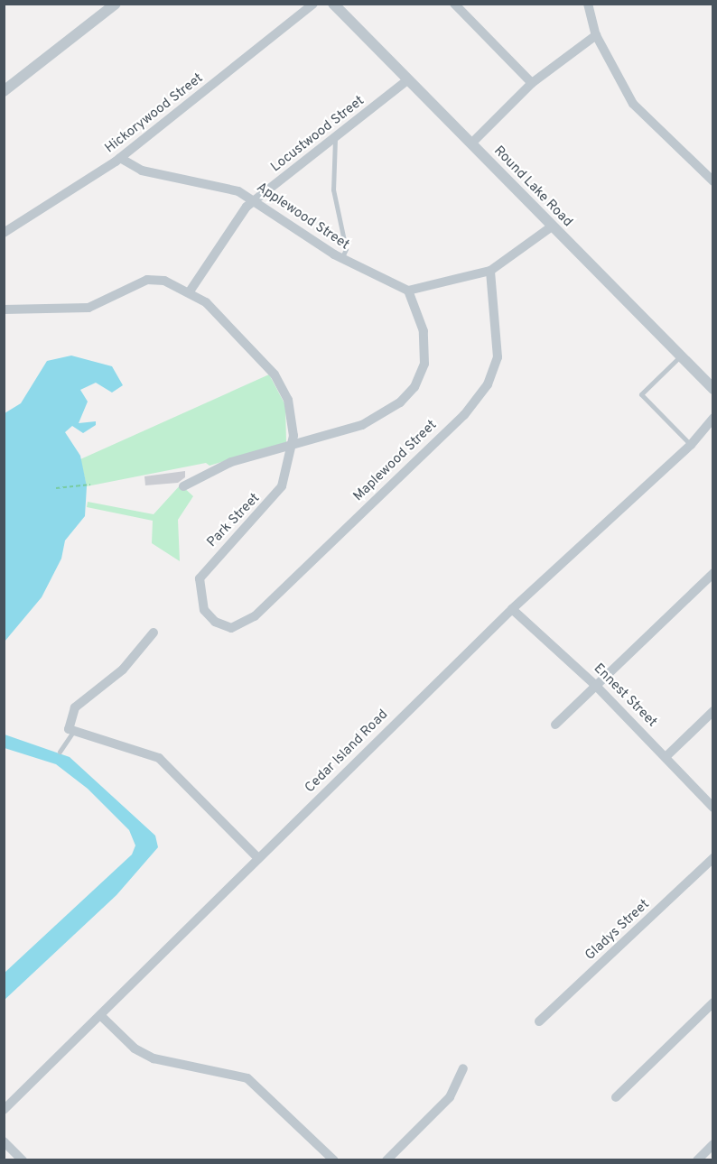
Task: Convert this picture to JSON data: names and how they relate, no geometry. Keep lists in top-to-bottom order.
{
  "streets": {
    "street": [
      "Hickorywood Street",
      "Locustwood Street",
      "Round Lake Road",
      "Applewood Street",
      "Maplewood Street",
      "Park Street",
      "Ennest Street",
      "Cedar Island Road",
      "Gladys Street"
    ]
  },
  "crossings": [
    ["Hickorywood Street", "Applewood Street"],
    ["Locustwood Street", "Round Lake Road"],
    ["Locustwood Street", "Applewood Street"],
    ["Locustwood Street", "Park Street"],
    ["Maplewood Street", "Park Street"],
    ["Ennest Street", "Cedar Island Road"]
  ]
}
